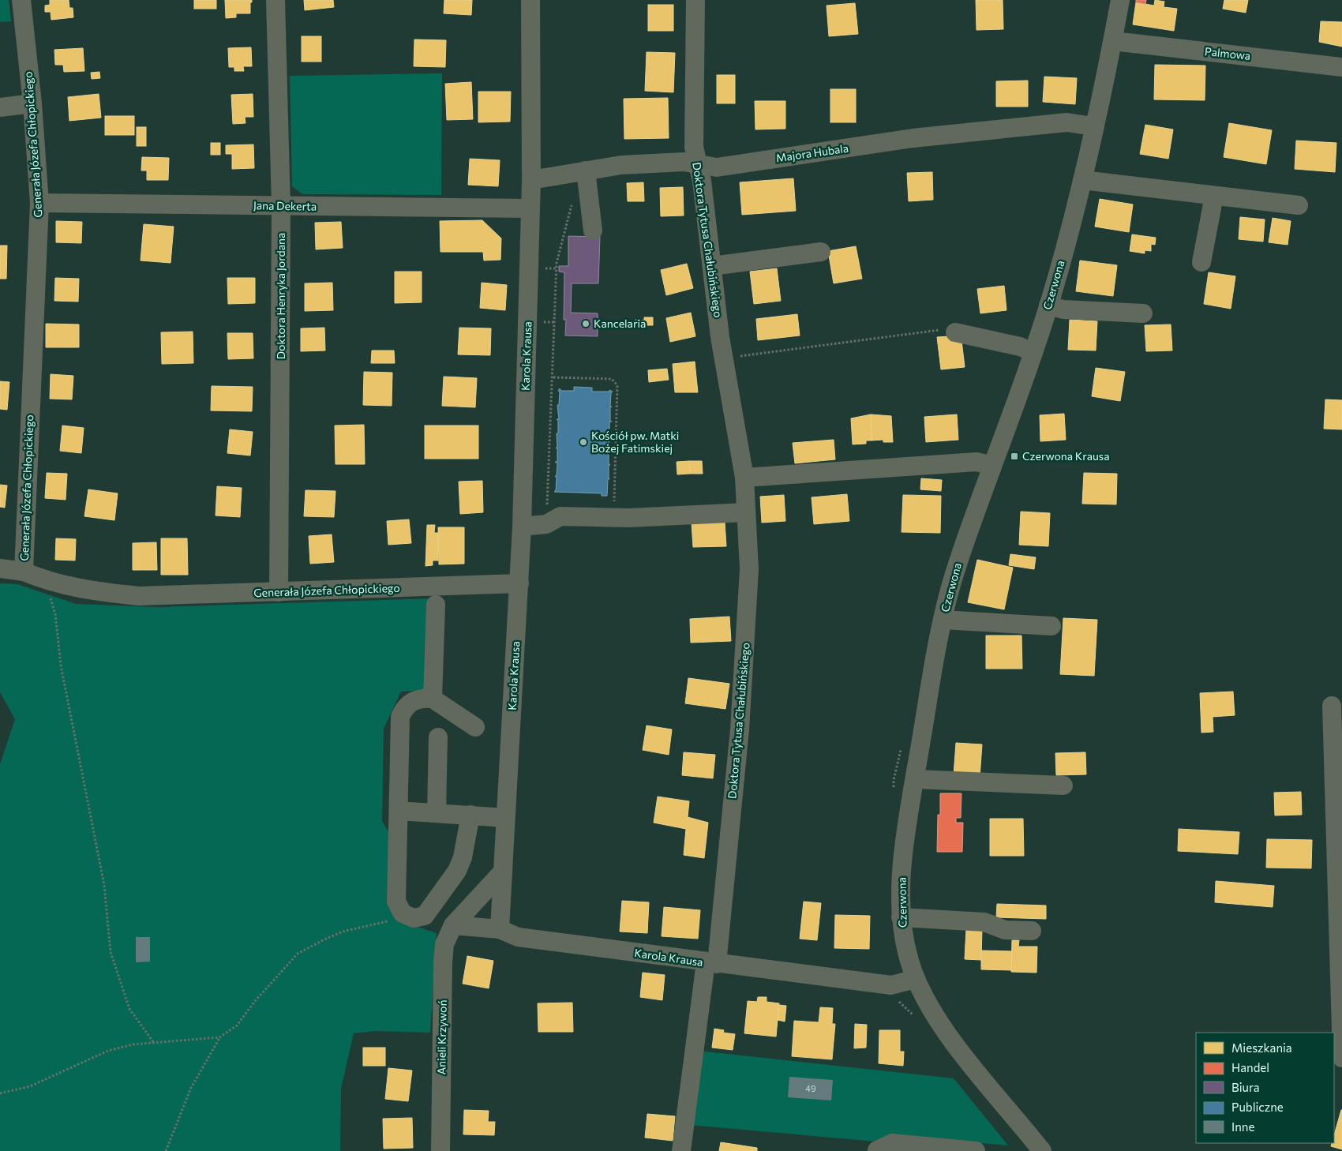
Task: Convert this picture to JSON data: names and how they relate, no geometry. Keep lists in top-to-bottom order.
{
  "streets": {
    "street": [
      "Palmowa",
      "Generała Józefa Chłopickiego",
      "Majora Hubala",
      "Jana Dekerta",
      "Doktora Tytusa Chałubińskiego",
      "Czerwona",
      "Doktora Henryka Jordana",
      "Karola Krausa",
      "Anieli Krzywoń"
    ]
  },
  "crossings": [
    ["Palmowa", "Czerwona"],
    ["Generała Józefa Chłopickiego", "Jana Dekerta"],
    ["Generała Józefa Chłopickiego", "Doktora Henryka Jordana"],
    ["Generała Józefa Chłopickiego", "Karola Krausa"],
    ["Majora Hubala", "Doktora Tytusa Chałubińskiego"],
    ["Majora Hubala", "Czerwona"],
    ["Majora Hubala", "Karola Krausa"],
    ["Jana Dekerta", "Doktora Henryka Jordana"],
    ["Jana Dekerta", "Karola Krausa"],
    ["Doktora Tytusa Chałubińskiego", "Karola Krausa"],
    ["Czerwona", "Karola Krausa"],
    ["Karola Krausa", "Anieli Krzywoń"]
  ],
  "places": {
    "other": ["Kancelaria", "Kościół pw. Matki Bożej Fatimskiej"],
    "transit": ["Czerwona Krausa"]
  },
  "house_numbers": ["49"],
  "legend": [
    "Mieszkania",
    "Handel",
    "Biura",
    "Publiczne",
    "Inne"
  ]
}
